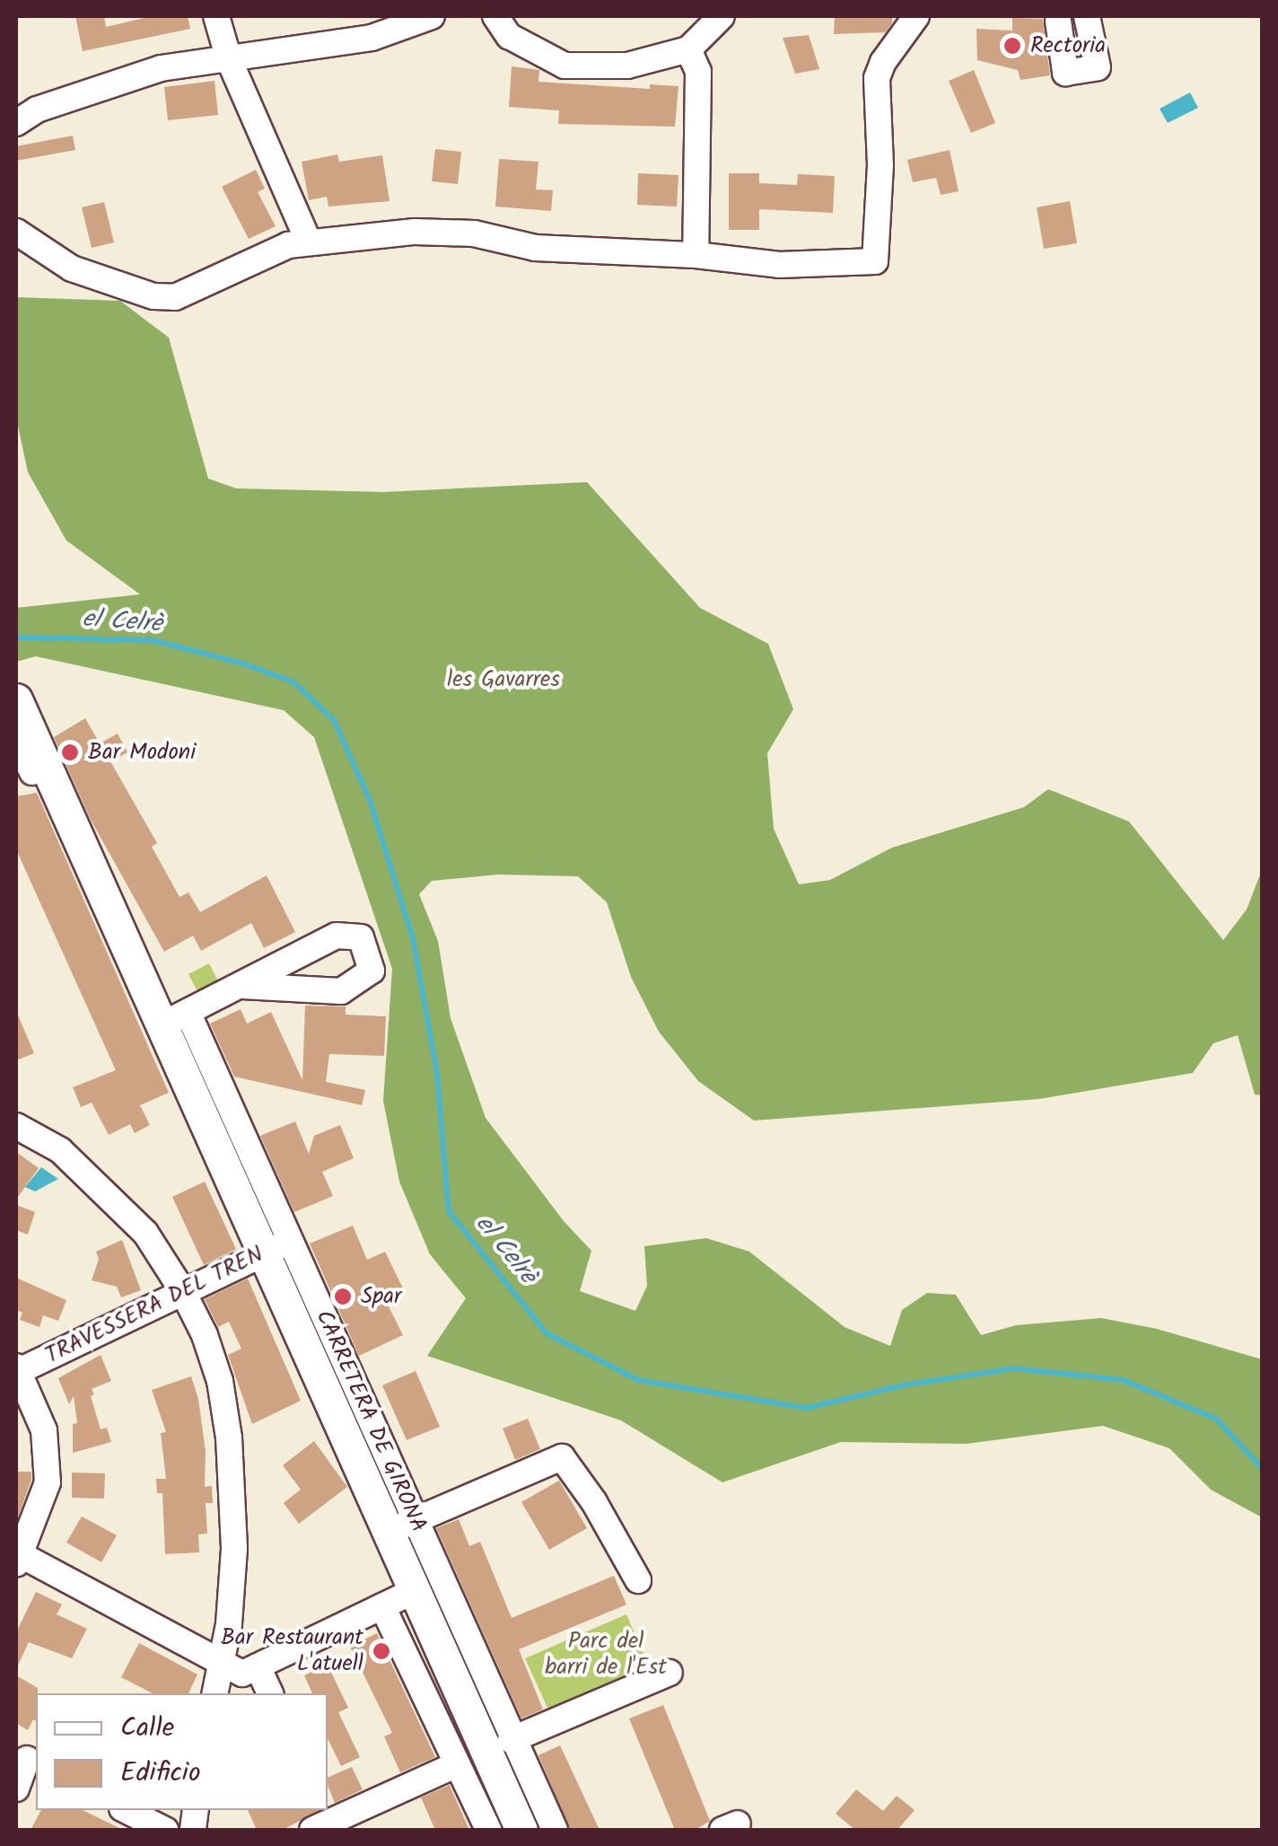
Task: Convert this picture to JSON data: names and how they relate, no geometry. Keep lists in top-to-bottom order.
{
  "streets": {
    "street": ["TRAVESSERA DEL TREN", "CARRETERA DE GIRONA"]
  },
  "water": ["el Celrè"],
  "parks": ["les Gavarres", "Parc del barri de l'Est"],
  "places": [
    "Rectoria",
    "Bar Modoni",
    "Spar",
    "Bar Restaurant L'atuell"
  ],
  "legend": ["Calle", "Edificio"]
}
